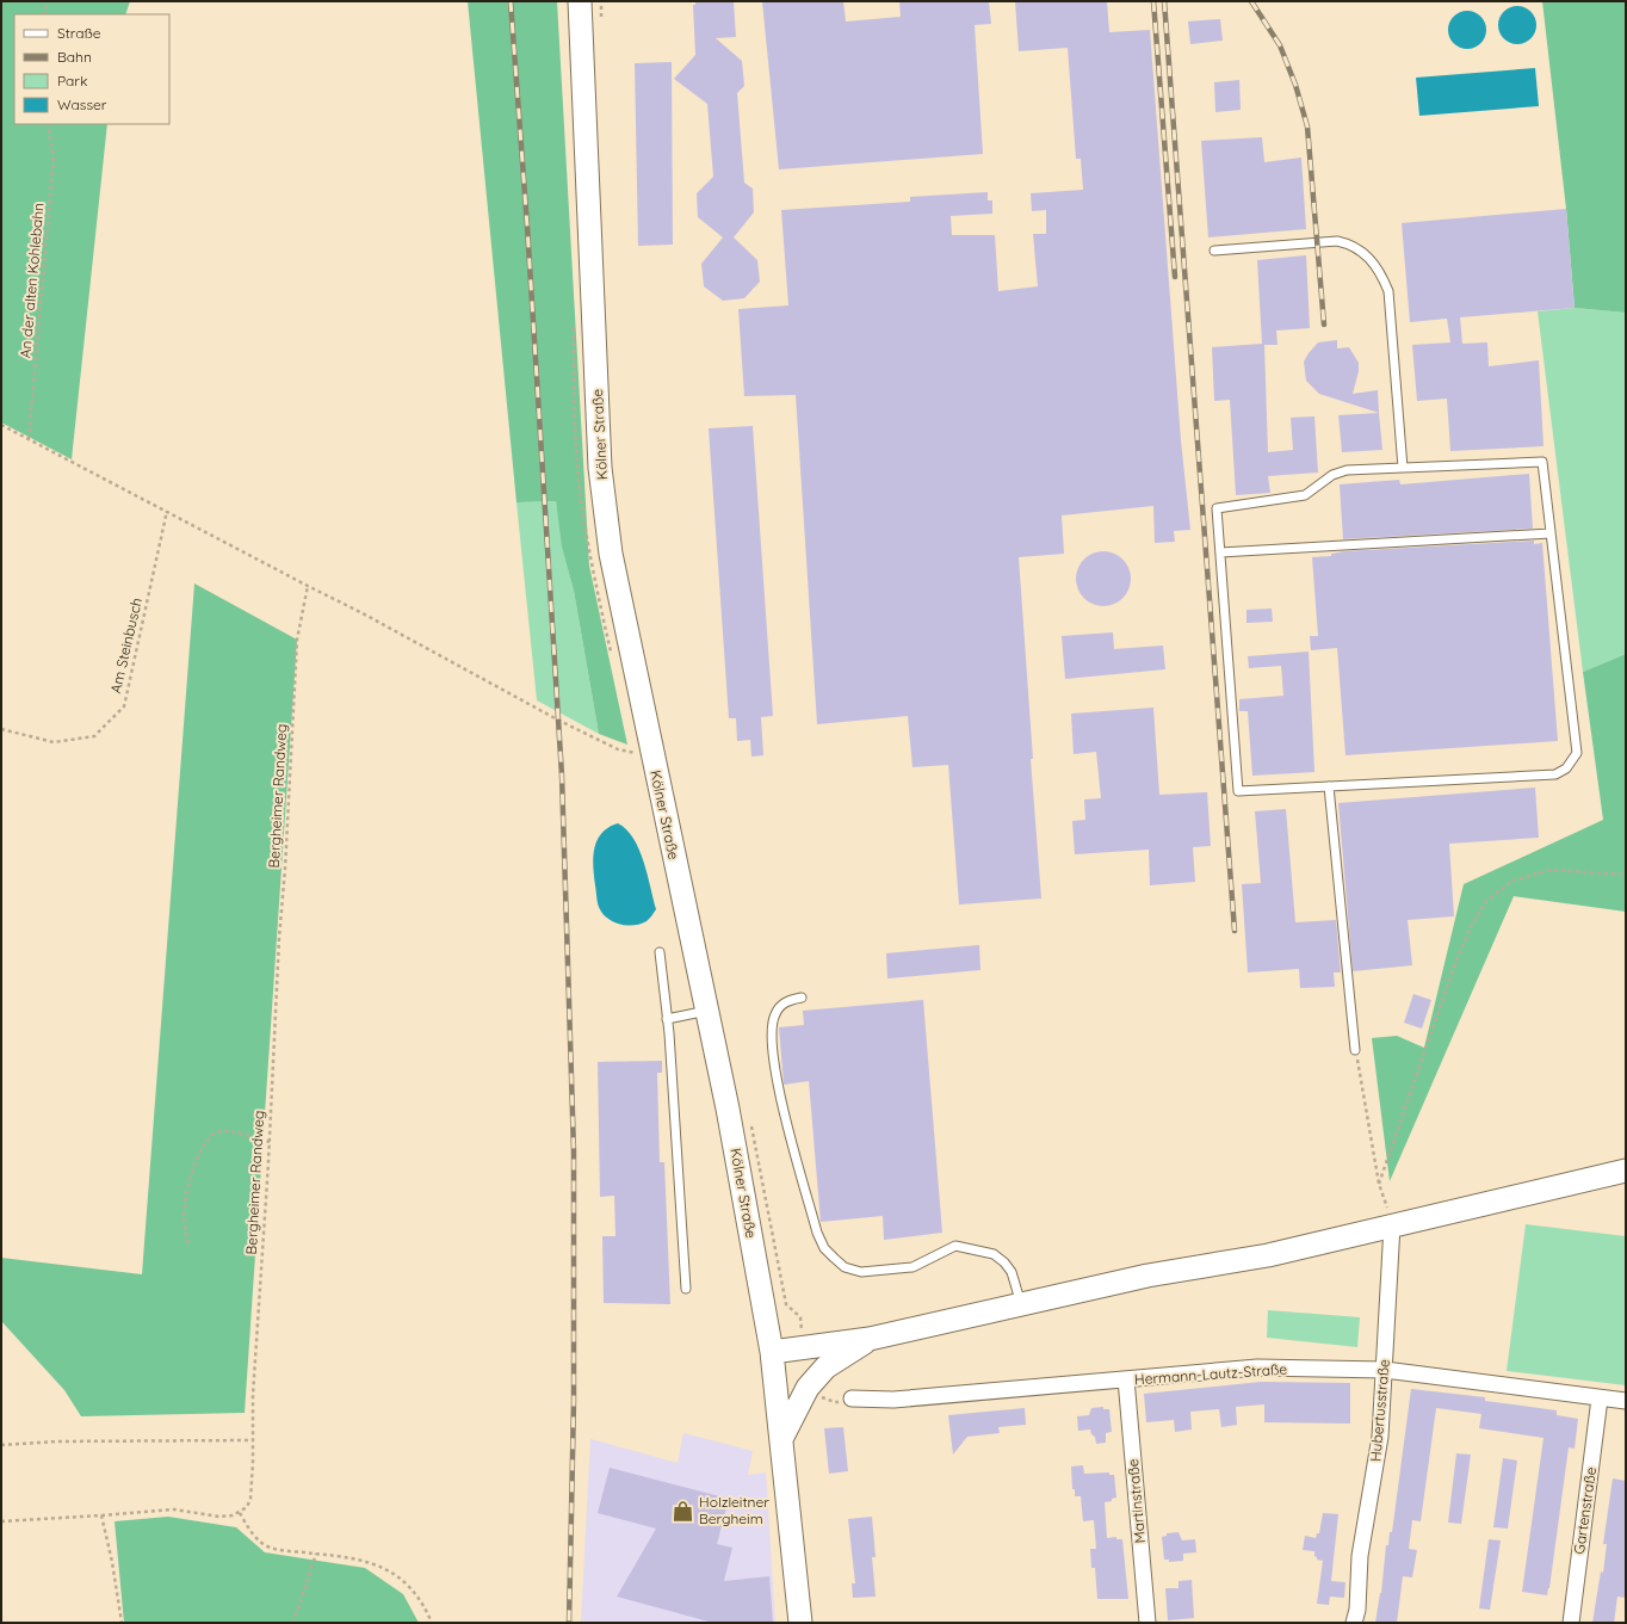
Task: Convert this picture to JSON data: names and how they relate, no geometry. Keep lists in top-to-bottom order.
{
  "streets": {
    "main road": ["Kölner Straße"],
    "street": [
      "Hermann-Lautz-Straße",
      "Hubertusstraße",
      "Martinstraße",
      "Gartenstraße"
    ],
    "path": ["An der alten Kohlebahn", "Am Steinbusch", "Bergheimer Randweg"]
  },
  "crossings": [
    ["Hermann-Lautz-Straße", "Hubertusstraße"],
    ["Hermann-Lautz-Straße", "Martinstraße"],
    ["Hermann-Lautz-Straße", "Gartenstraße"]
  ],
  "places": {
    "shop": ["Holzleitner Bergheim"]
  },
  "legend": [
    "Straße",
    "Bahn",
    "Park",
    "Wasser"
  ]
}
